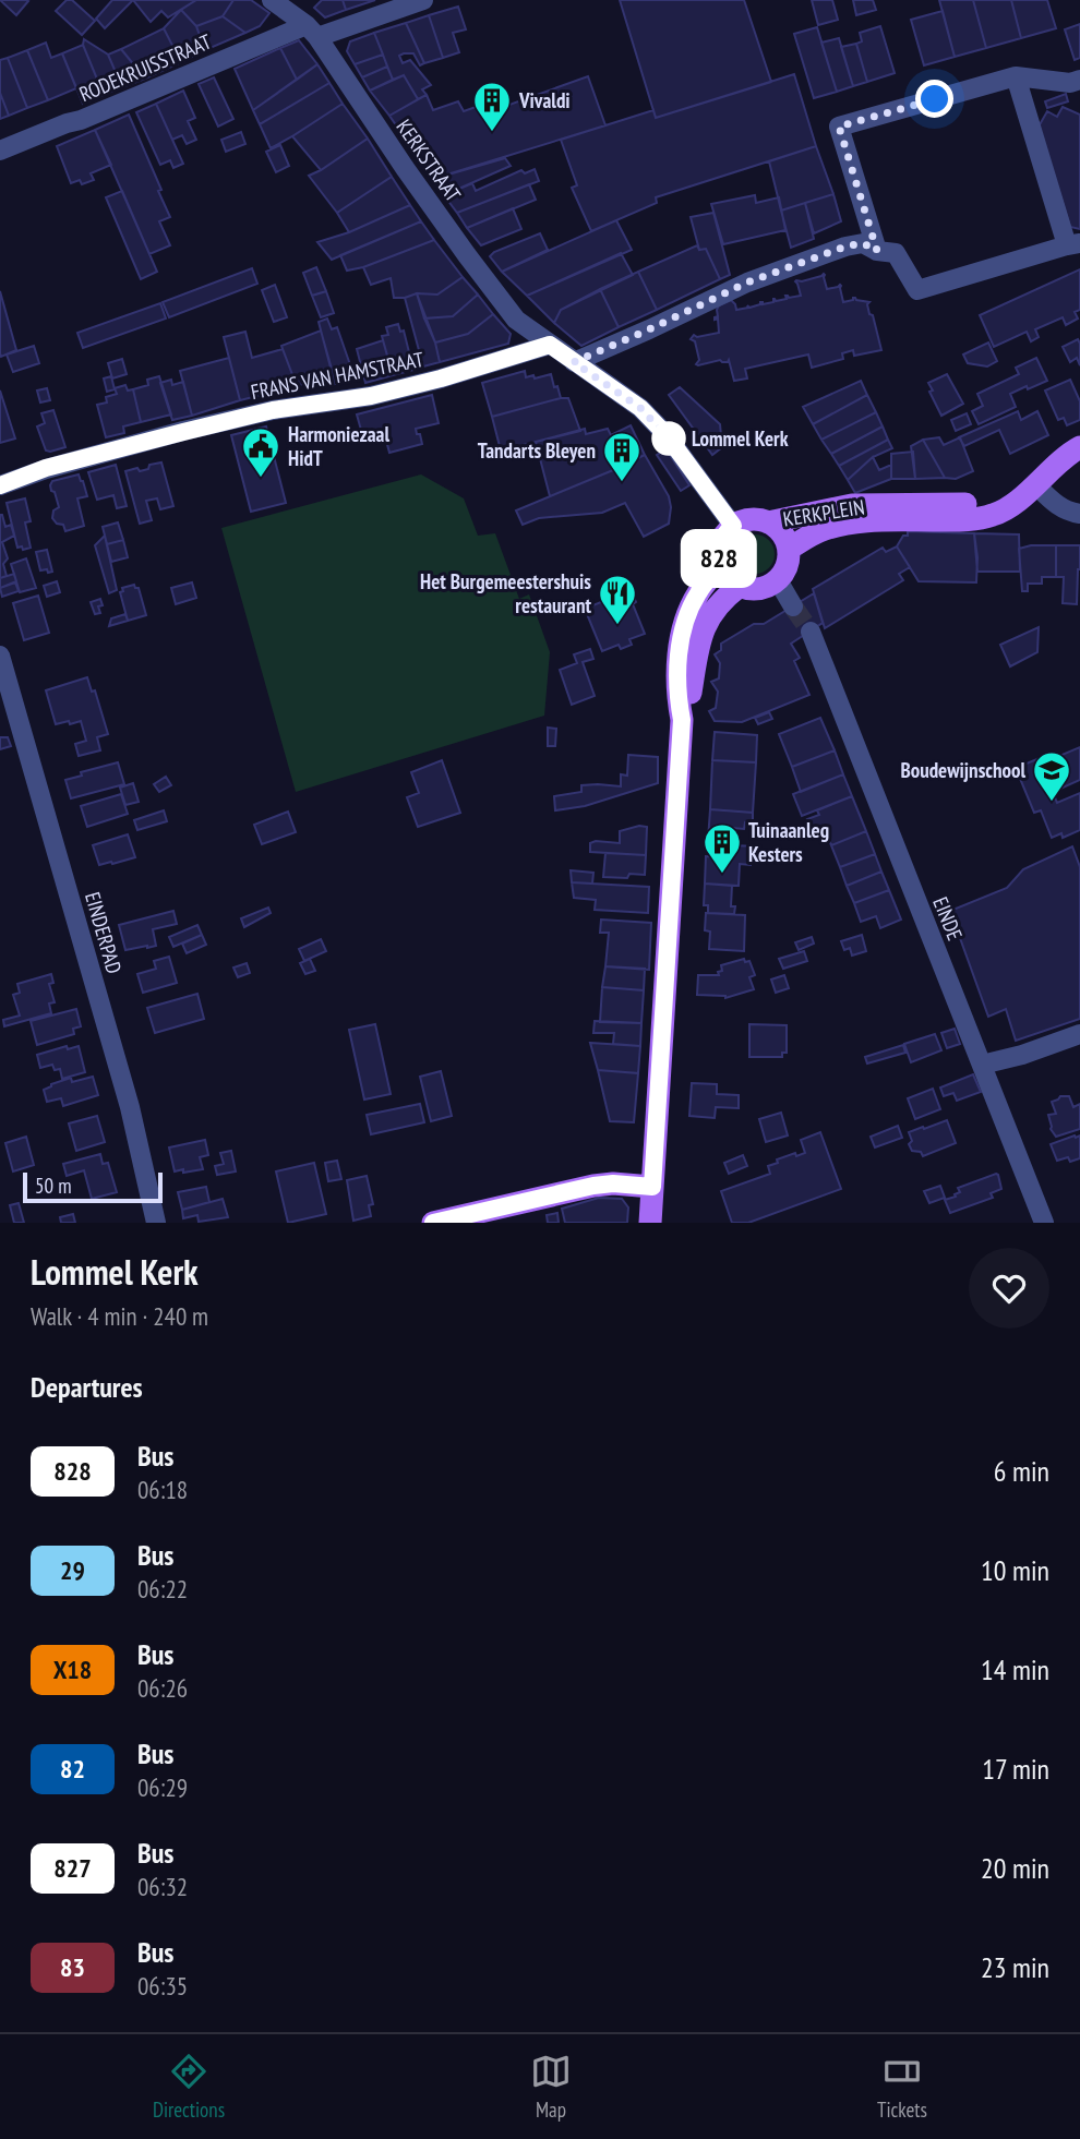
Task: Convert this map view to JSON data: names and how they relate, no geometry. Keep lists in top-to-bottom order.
{
  "streets": {
    "main road": ["KERKPLEIN"],
    "street": [
      "RODEKRUISSTRAAT",
      "KERKSTRAAT",
      "FRANS VAN HAMSTRAAT",
      "EINDE",
      "EINDERPAD"
    ]
  },
  "crossings": [
    ["RODEKRUISSTRAAT", "KERKSTRAAT"],
    ["KERKSTRAAT", "FRANS VAN HAMSTRAAT"]
  ],
  "places": {
    "building": ["Vivaldi", "Tandarts Bleyen", "Tuinaanleg Kesters"],
    "other": ["Lommel Kerk"],
    "public building": ["Harmoniezaal HidT"],
    "restaurant": ["Het Burgemeestershuis restaurant"],
    "school or university": ["Boudewijnschool"]
  },
  "lines": ["bus line 828"],
  "scale_bar": "50 m",
  "page": {
    "on_map": "828",
    "scale": "50 m",
    "heading": [
      ["Lommel Kerk", "Walk · 4 min · 240 m"],
      "Departures"
    ],
    "list": [
      {
        "mark": "828",
        "name": "Bus",
        "note": "06:18",
        "value": "6 min"
      },
      {
        "mark": "29",
        "name": "Bus",
        "note": "06:22",
        "value": "10 min"
      },
      {
        "mark": "X18",
        "name": "Bus",
        "note": "06:26",
        "value": "14 min"
      },
      {
        "mark": "82",
        "name": "Bus",
        "note": "06:29",
        "value": "17 min"
      },
      {
        "mark": "827",
        "name": "Bus",
        "note": "06:32",
        "value": "20 min"
      },
      {
        "mark": "83",
        "name": "Bus",
        "note": "06:35",
        "value": "23 min"
      }
    ],
    "tabs": ["Directions", "Map", "Tickets"]
  }
}
